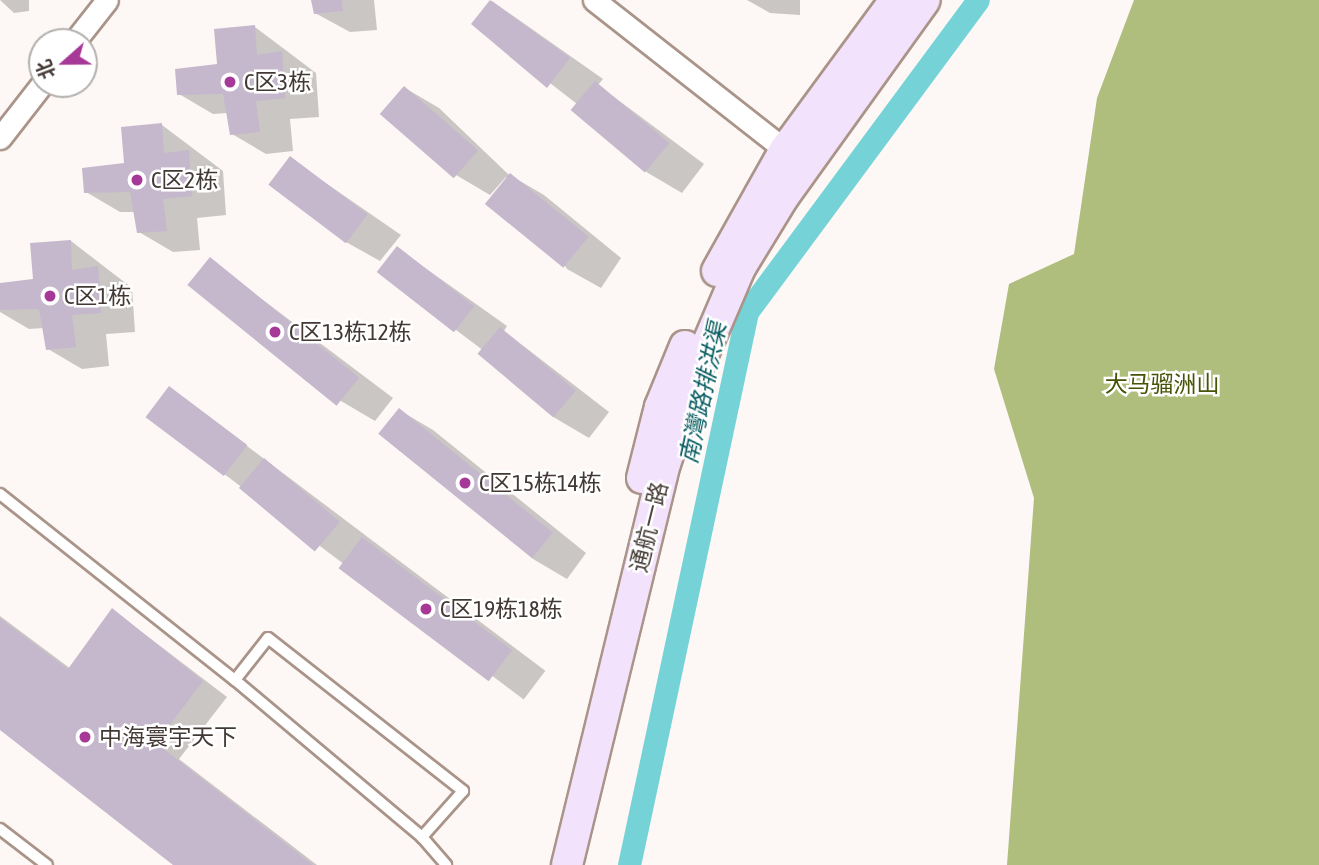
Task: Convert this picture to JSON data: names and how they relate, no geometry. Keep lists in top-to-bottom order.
{
  "streets": {
    "main road": ["通航一路"]
  },
  "water": ["南灣路排洪渠"],
  "parks": ["大马骝洲山"],
  "places": [
    "C区3栋",
    "C区2栋",
    "C区1栋",
    "C区13栋12栋",
    "C区15栋14栋",
    "C区19栋18栋",
    "中海寰宇天下"
  ],
  "north": "left"
}
